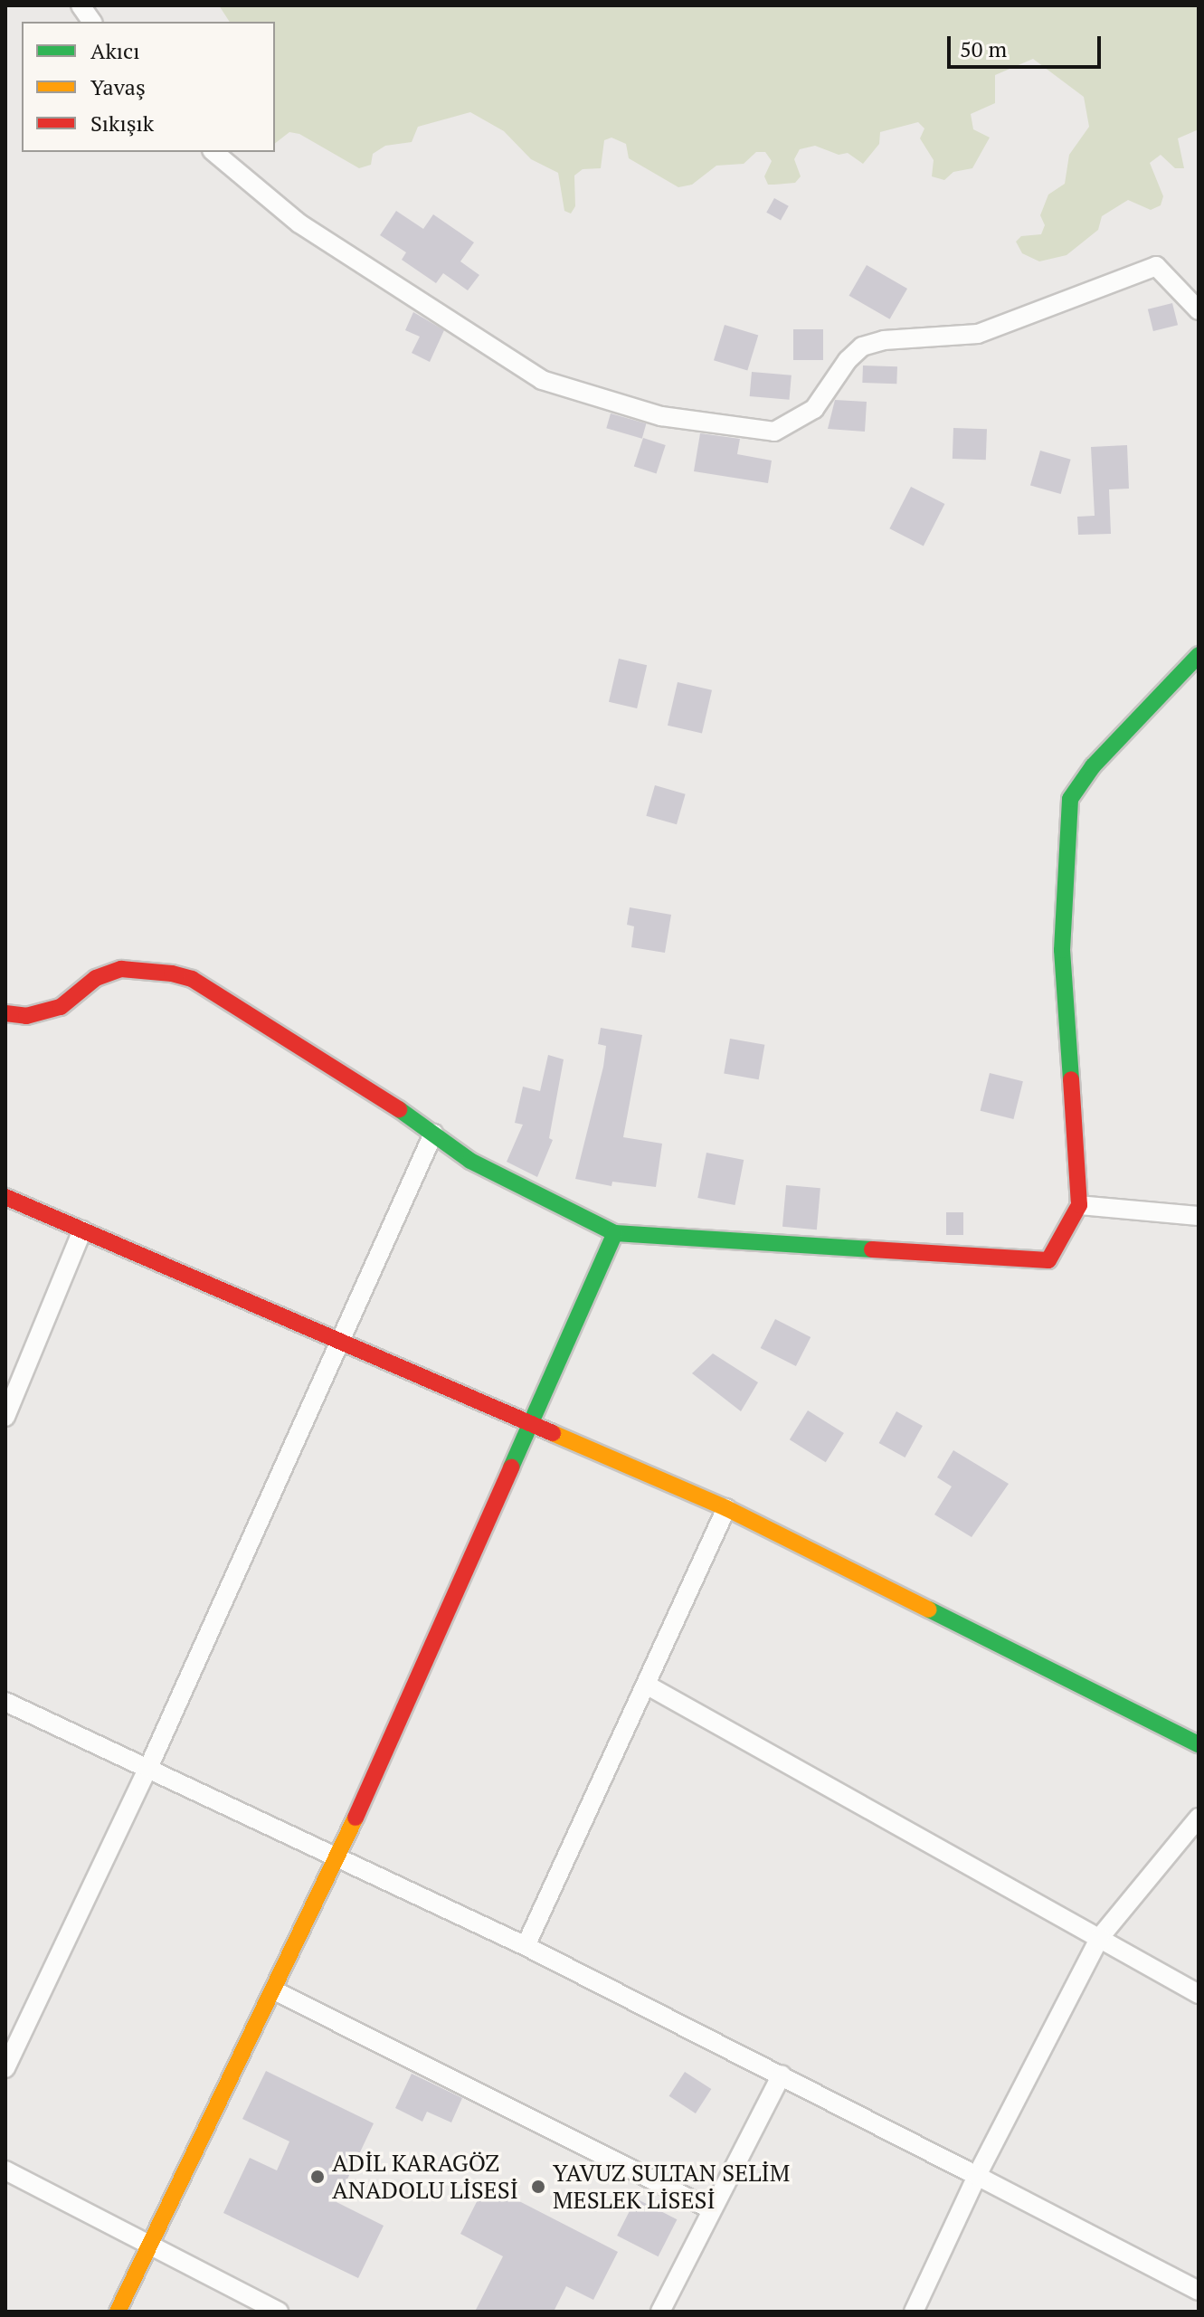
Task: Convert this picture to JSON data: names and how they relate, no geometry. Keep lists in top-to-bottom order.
{
  "places": ["ADİL KARAGÖZ ANADOLU LİSESİ", "YAVUZ SULTAN SELİM MESLEK LİSESİ"],
  "legend": ["Akıcı", "Yavaş", "Sıkışık"],
  "scale_bar": "50 m"
}
